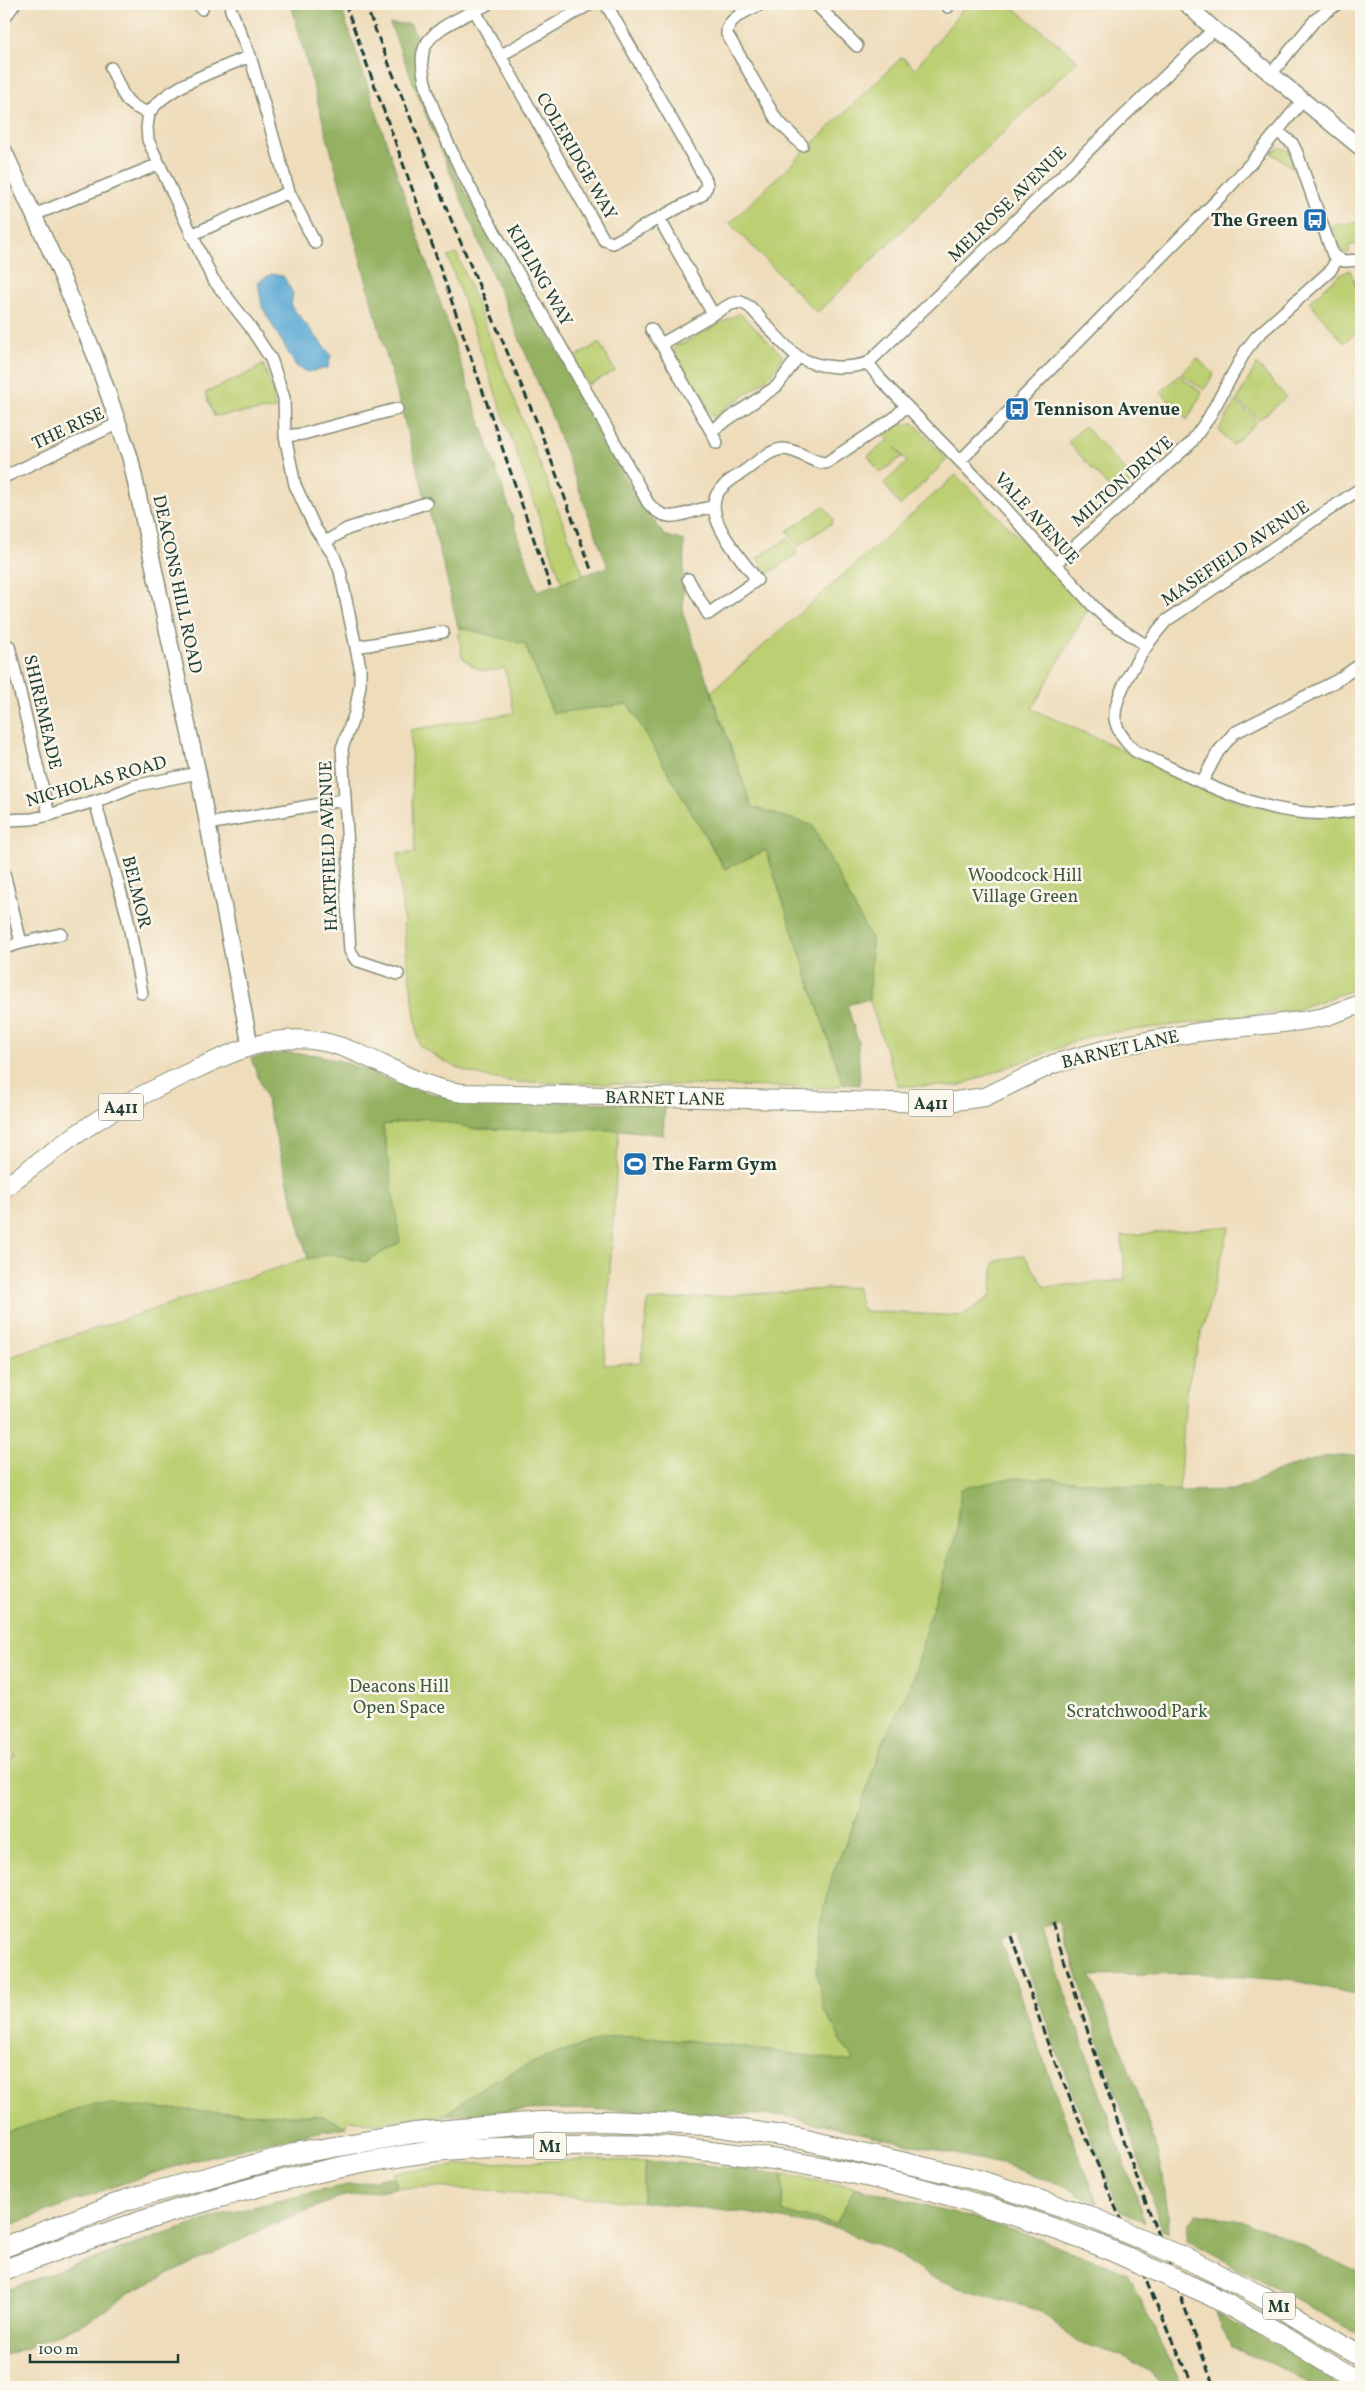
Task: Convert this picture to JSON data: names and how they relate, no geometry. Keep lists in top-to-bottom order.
{
  "streets": {
    "highway": ["M1"],
    "main road": ["BARNET LANE", "A411"],
    "street": [
      "COLERIDGE WAY",
      "MELROSE AVENUE",
      "KIPLING WAY",
      "THE RISE",
      "MILTON DRIVE",
      "VALE AVENUE",
      "MASEFIELD AVENUE",
      "DEACONS HILL ROAD",
      "SHIREMEADE",
      "NICHOLAS ROAD",
      "HARTFIELD AVENUE",
      "BELMOR"
    ]
  },
  "crossings": [
    ["COLERIDGE WAY", "KIPLING WAY"],
    ["THE RISE", "DEACONS HILL ROAD"],
    ["MILTON DRIVE", "VALE AVENUE"],
    ["VALE AVENUE", "MASEFIELD AVENUE"],
    ["DEACONS HILL ROAD", "NICHOLAS ROAD"],
    ["DEACONS HILL ROAD", "BARNET LANE"],
    ["SHIREMEADE", "NICHOLAS ROAD"],
    ["NICHOLAS ROAD", "BELMOR"]
  ],
  "parks": ["Woodcock Hill Village Green", "Deacons Hill Open Space", "Scratchwood Park"],
  "places": {
    "bus stop": ["The Green", "Tennison Avenue"],
    "sports": ["The Farm Gym"]
  },
  "scale_bar": "100 m"
}
